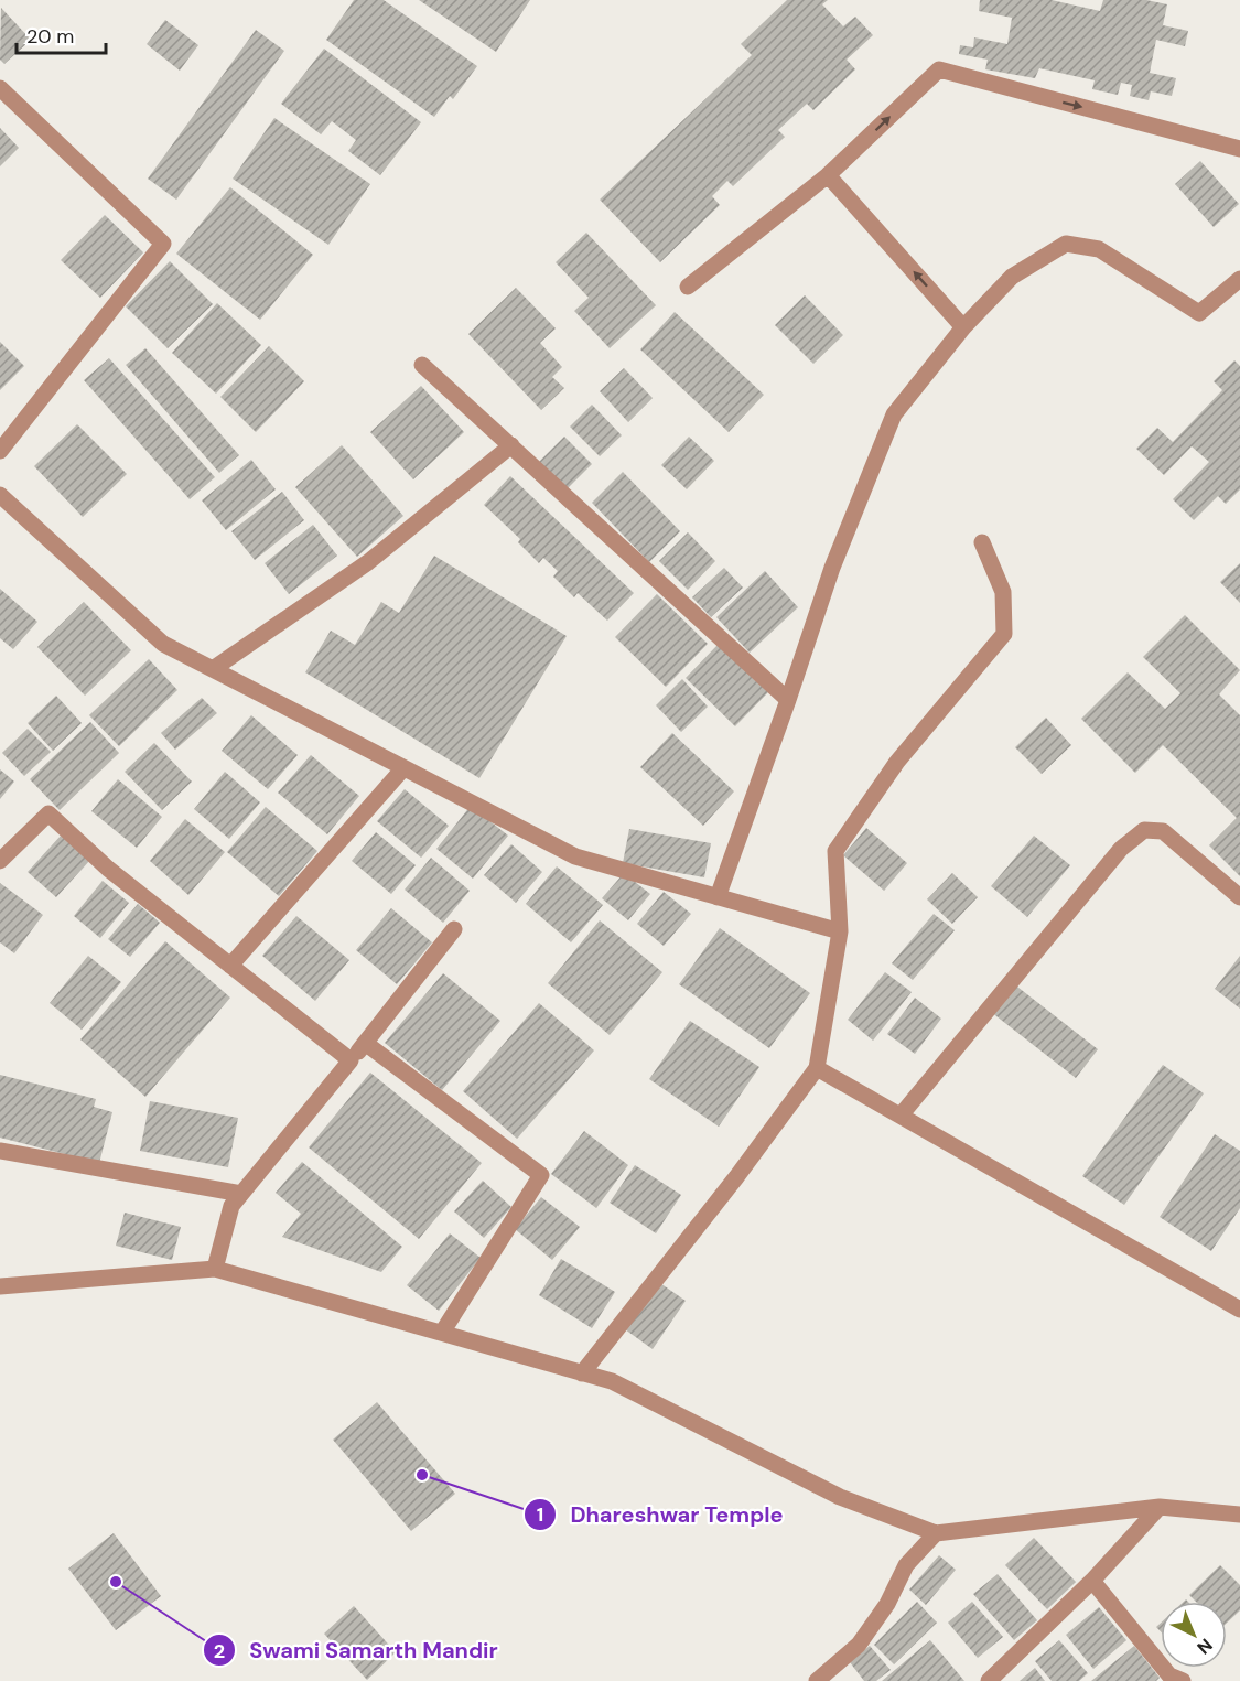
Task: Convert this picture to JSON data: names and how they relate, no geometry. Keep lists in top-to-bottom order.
{
  "places": ["Dhareshwar Temple", "Swami Samarth Mandir"],
  "scale_bar": "20 m",
  "north": "bottom right"
}
